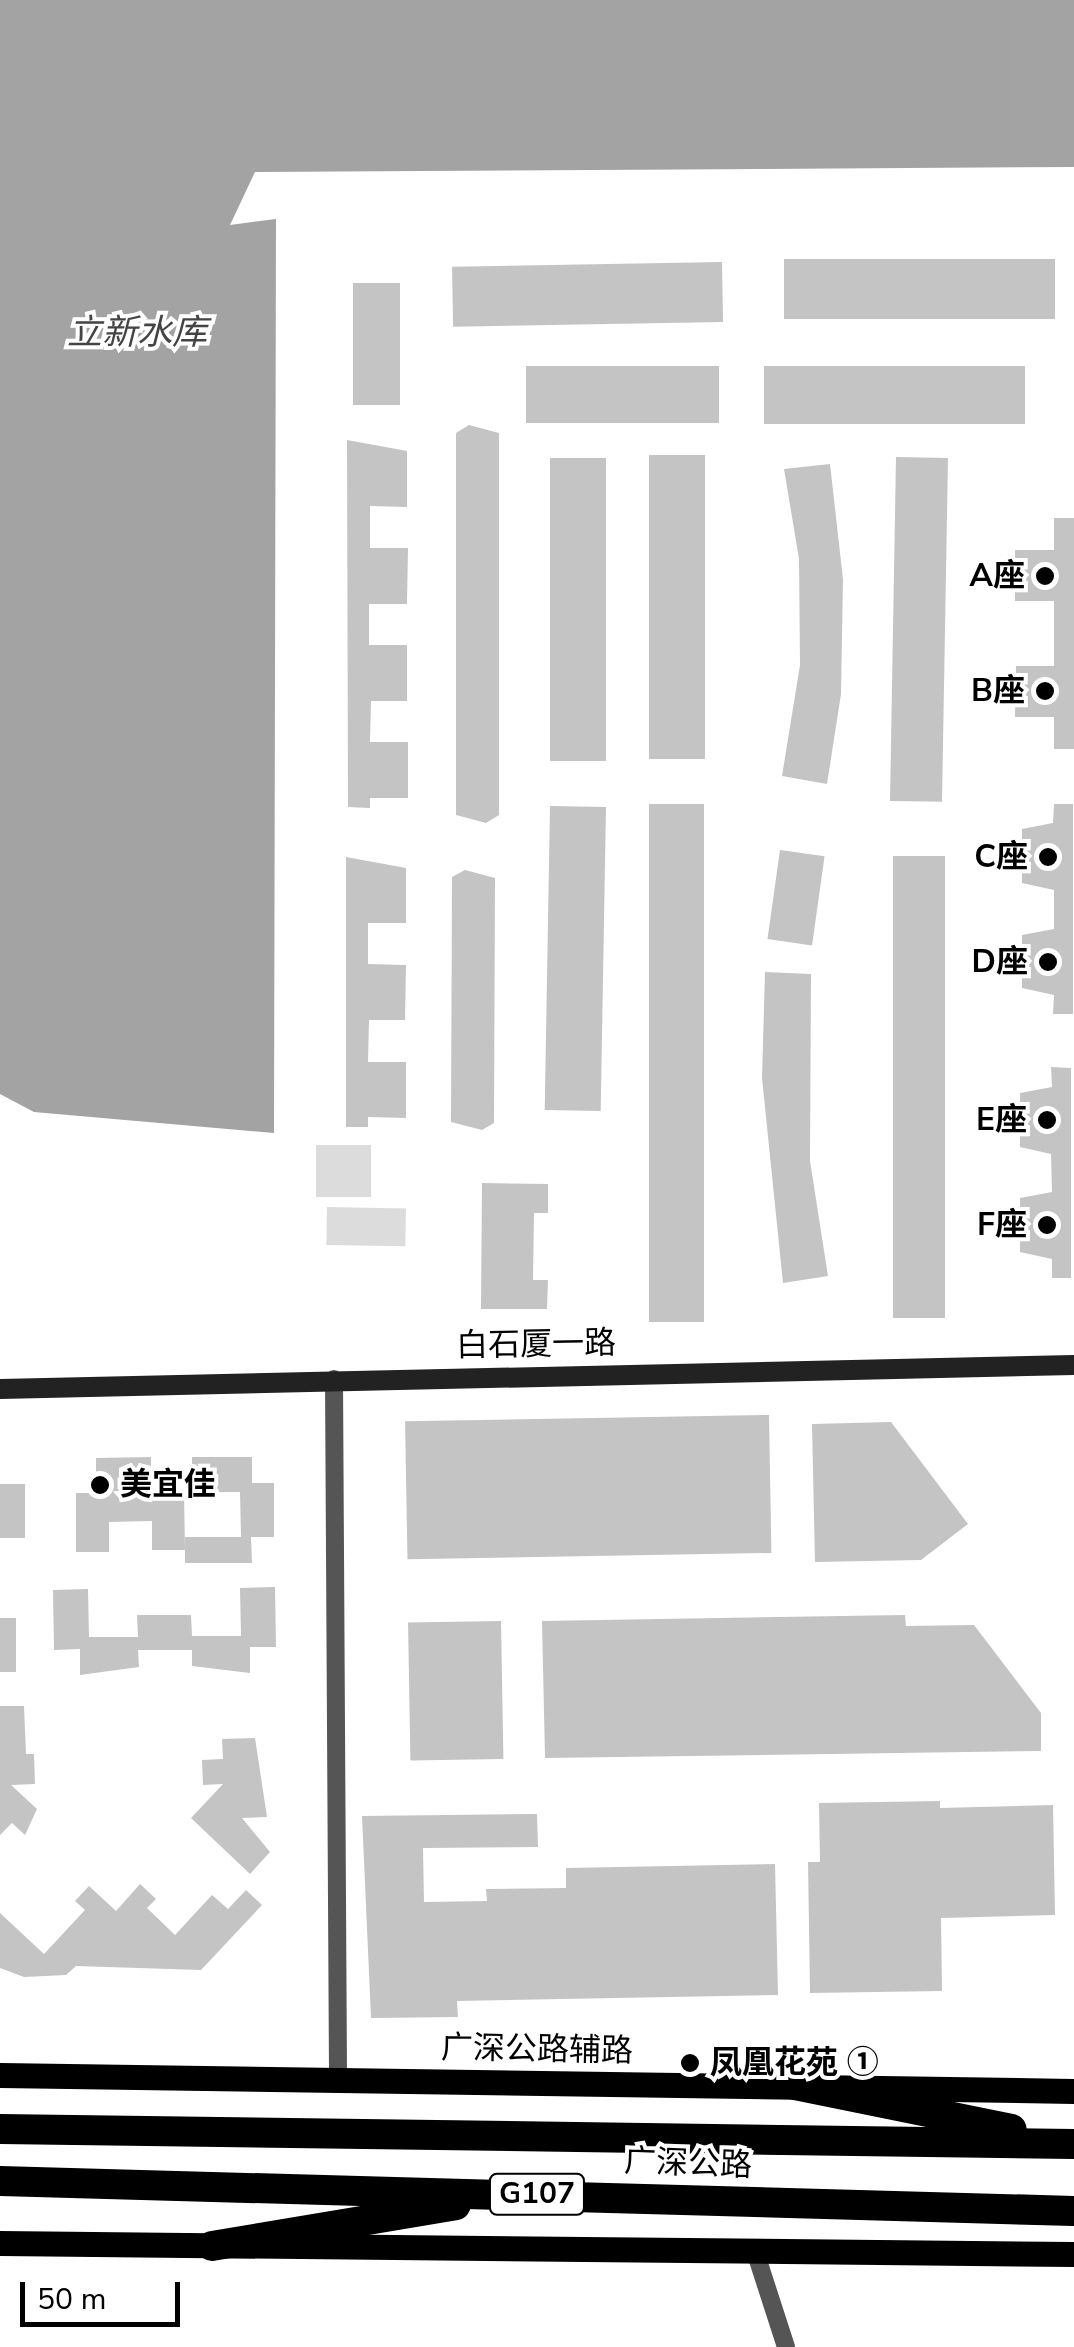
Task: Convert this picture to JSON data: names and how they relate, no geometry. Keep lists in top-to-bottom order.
{
  "streets": {
    "highway": ["广深公路", "G107"],
    "main road": ["广深公路辅路"],
    "street": ["白石厦一路"]
  },
  "water": ["立新水库"],
  "places": [
    "A座",
    "B座",
    "C座",
    "D座",
    "E座",
    "F座",
    "美宜佳",
    "凤凰花苑 ①"
  ],
  "scale_bar": "50 m"
}
